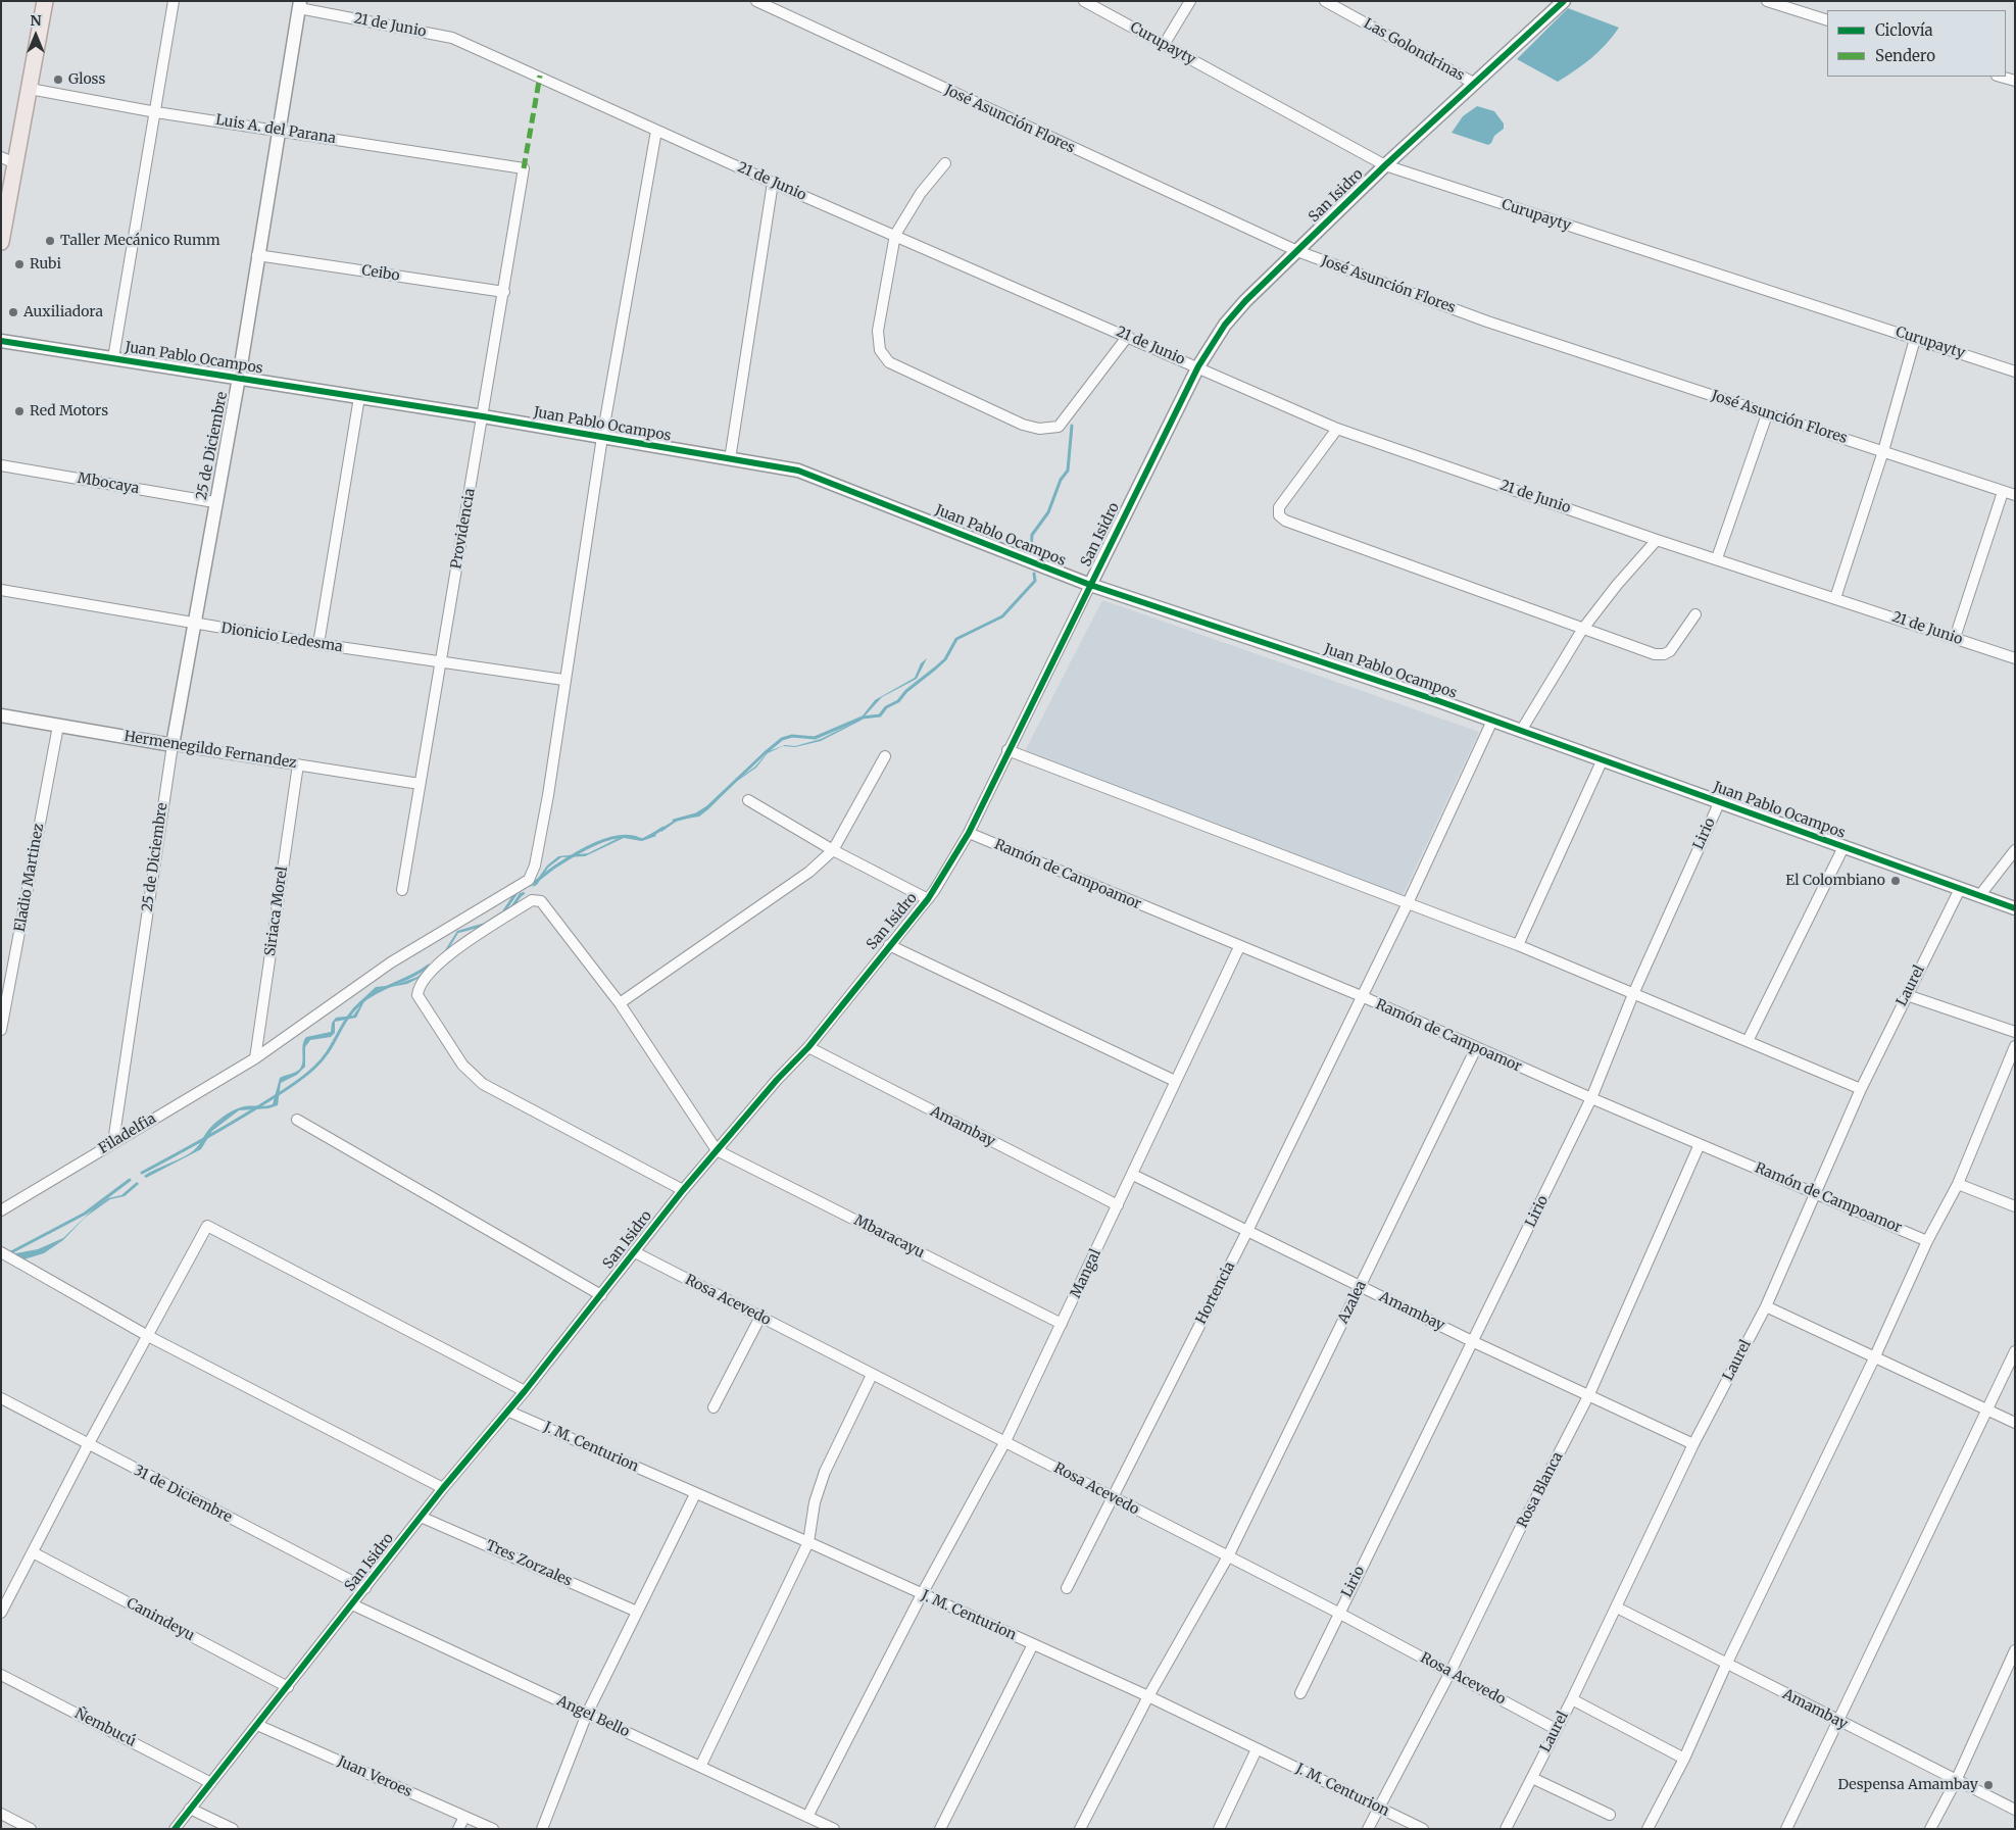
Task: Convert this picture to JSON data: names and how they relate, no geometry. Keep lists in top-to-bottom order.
{
  "streets": {
    "street": [
      "21 de Junio",
      "Curupayty",
      "Las Golondrinas",
      "José Asunción Flores",
      "Luis A. del Parana",
      "San Isidro",
      "Ceibo",
      "Juan Pablo Ocampos",
      "25 de Diciembre",
      "Mbocaya",
      "Providencia",
      "Dionicio Ledesma",
      "Hermenegildo Fernandez",
      "Lirio",
      "Ramón de Campoamor",
      "Eladio Martinez",
      "Siriaca Morel",
      "Laurel",
      "Amambay",
      "Filadelfia",
      "Mbaracayu",
      "Mangal",
      "Hortencia",
      "Rosa Acevedo",
      "Azalea",
      "J. M. Centurion",
      "Rosa Blanca",
      "31 de Diciembre",
      "Tres Zorzales",
      "Canindeyu",
      "Angel Bello",
      "Ñembucú",
      "Juan Veroes"
    ]
  },
  "crossings": [
    ["21 de Junio", "San Isidro"],
    ["21 de Junio", "25 de Diciembre"],
    ["21 de Junio", "Filadelfia"],
    ["Curupayty", "San Isidro"],
    ["Las Golondrinas", "San Isidro"],
    ["José Asunción Flores", "San Isidro"],
    ["Luis A. del Parana", "25 de Diciembre"],
    ["Luis A. del Parana", "Providencia"],
    ["San Isidro", "Juan Pablo Ocampos"],
    ["San Isidro", "Ramón de Campoamor"],
    ["San Isidro", "Amambay"],
    ["San Isidro", "Mbaracayu"],
    ["San Isidro", "Rosa Acevedo"],
    ["San Isidro", "J. M. Centurion"],
    ["San Isidro", "31 de Diciembre"],
    ["San Isidro", "Tres Zorzales"],
    ["San Isidro", "Canindeyu"],
    ["San Isidro", "Angel Bello"],
    ["San Isidro", "Ñembucú"],
    ["San Isidro", "Juan Veroes"],
    ["Ceibo", "25 de Diciembre"],
    ["Ceibo", "Providencia"],
    ["Juan Pablo Ocampos", "25 de Diciembre"],
    ["Juan Pablo Ocampos", "Providencia"],
    ["Juan Pablo Ocampos", "Lirio"],
    ["Juan Pablo Ocampos", "Laurel"],
    ["Juan Pablo Ocampos", "Filadelfia"],
    ["Juan Pablo Ocampos", "Hortencia"],
    ["25 de Diciembre", "Mbocaya"],
    ["25 de Diciembre", "Dionicio Ledesma"],
    ["25 de Diciembre", "Hermenegildo Fernandez"],
    ["25 de Diciembre", "Filadelfia"],
    ["Providencia", "Dionicio Ledesma"],
    ["Providencia", "Hermenegildo Fernandez"],
    ["Dionicio Ledesma", "Filadelfia"],
    ["Hermenegildo Fernandez", "Eladio Martinez"],
    ["Hermenegildo Fernandez", "Siriaca Morel"],
    ["Lirio", "Ramón de Campoamor"],
    ["Lirio", "Amambay"],
    ["Lirio", "Rosa Acevedo"],
    ["Ramón de Campoamor", "Laurel"],
    ["Ramón de Campoamor", "Mangal"],
    ["Ramón de Campoamor", "Hortencia"],
    ["Ramón de Campoamor", "Azalea"],
    ["Ramón de Campoamor", "Rosa Blanca"],
    ["Siriaca Morel", "Filadelfia"],
    ["Laurel", "Amambay"],
    ["Laurel", "Rosa Acevedo"],
    ["Amambay", "Mangal"],
    ["Amambay", "Hortencia"],
    ["Amambay", "Azalea"],
    ["Amambay", "Rosa Blanca"],
    ["Mbaracayu", "Mangal"],
    ["Mangal", "Rosa Acevedo"],
    ["Mangal", "J. M. Centurion"],
    ["Mangal", "Angel Bello"],
    ["Hortencia", "Rosa Acevedo"],
    ["Rosa Acevedo", "Azalea"],
    ["Rosa Acevedo", "Rosa Blanca"],
    ["Azalea", "J. M. Centurion"],
    ["J. M. Centurion", "Rosa Blanca"]
  ],
  "places": [
    "Gloss",
    "Taller Mecánico Rumm",
    "Rubi",
    "Auxiliadora",
    "Red Motors",
    "El Colombiano",
    "Despensa Amambay"
  ],
  "legend": ["Ciclovía", "Sendero"],
  "north": "top"
}
